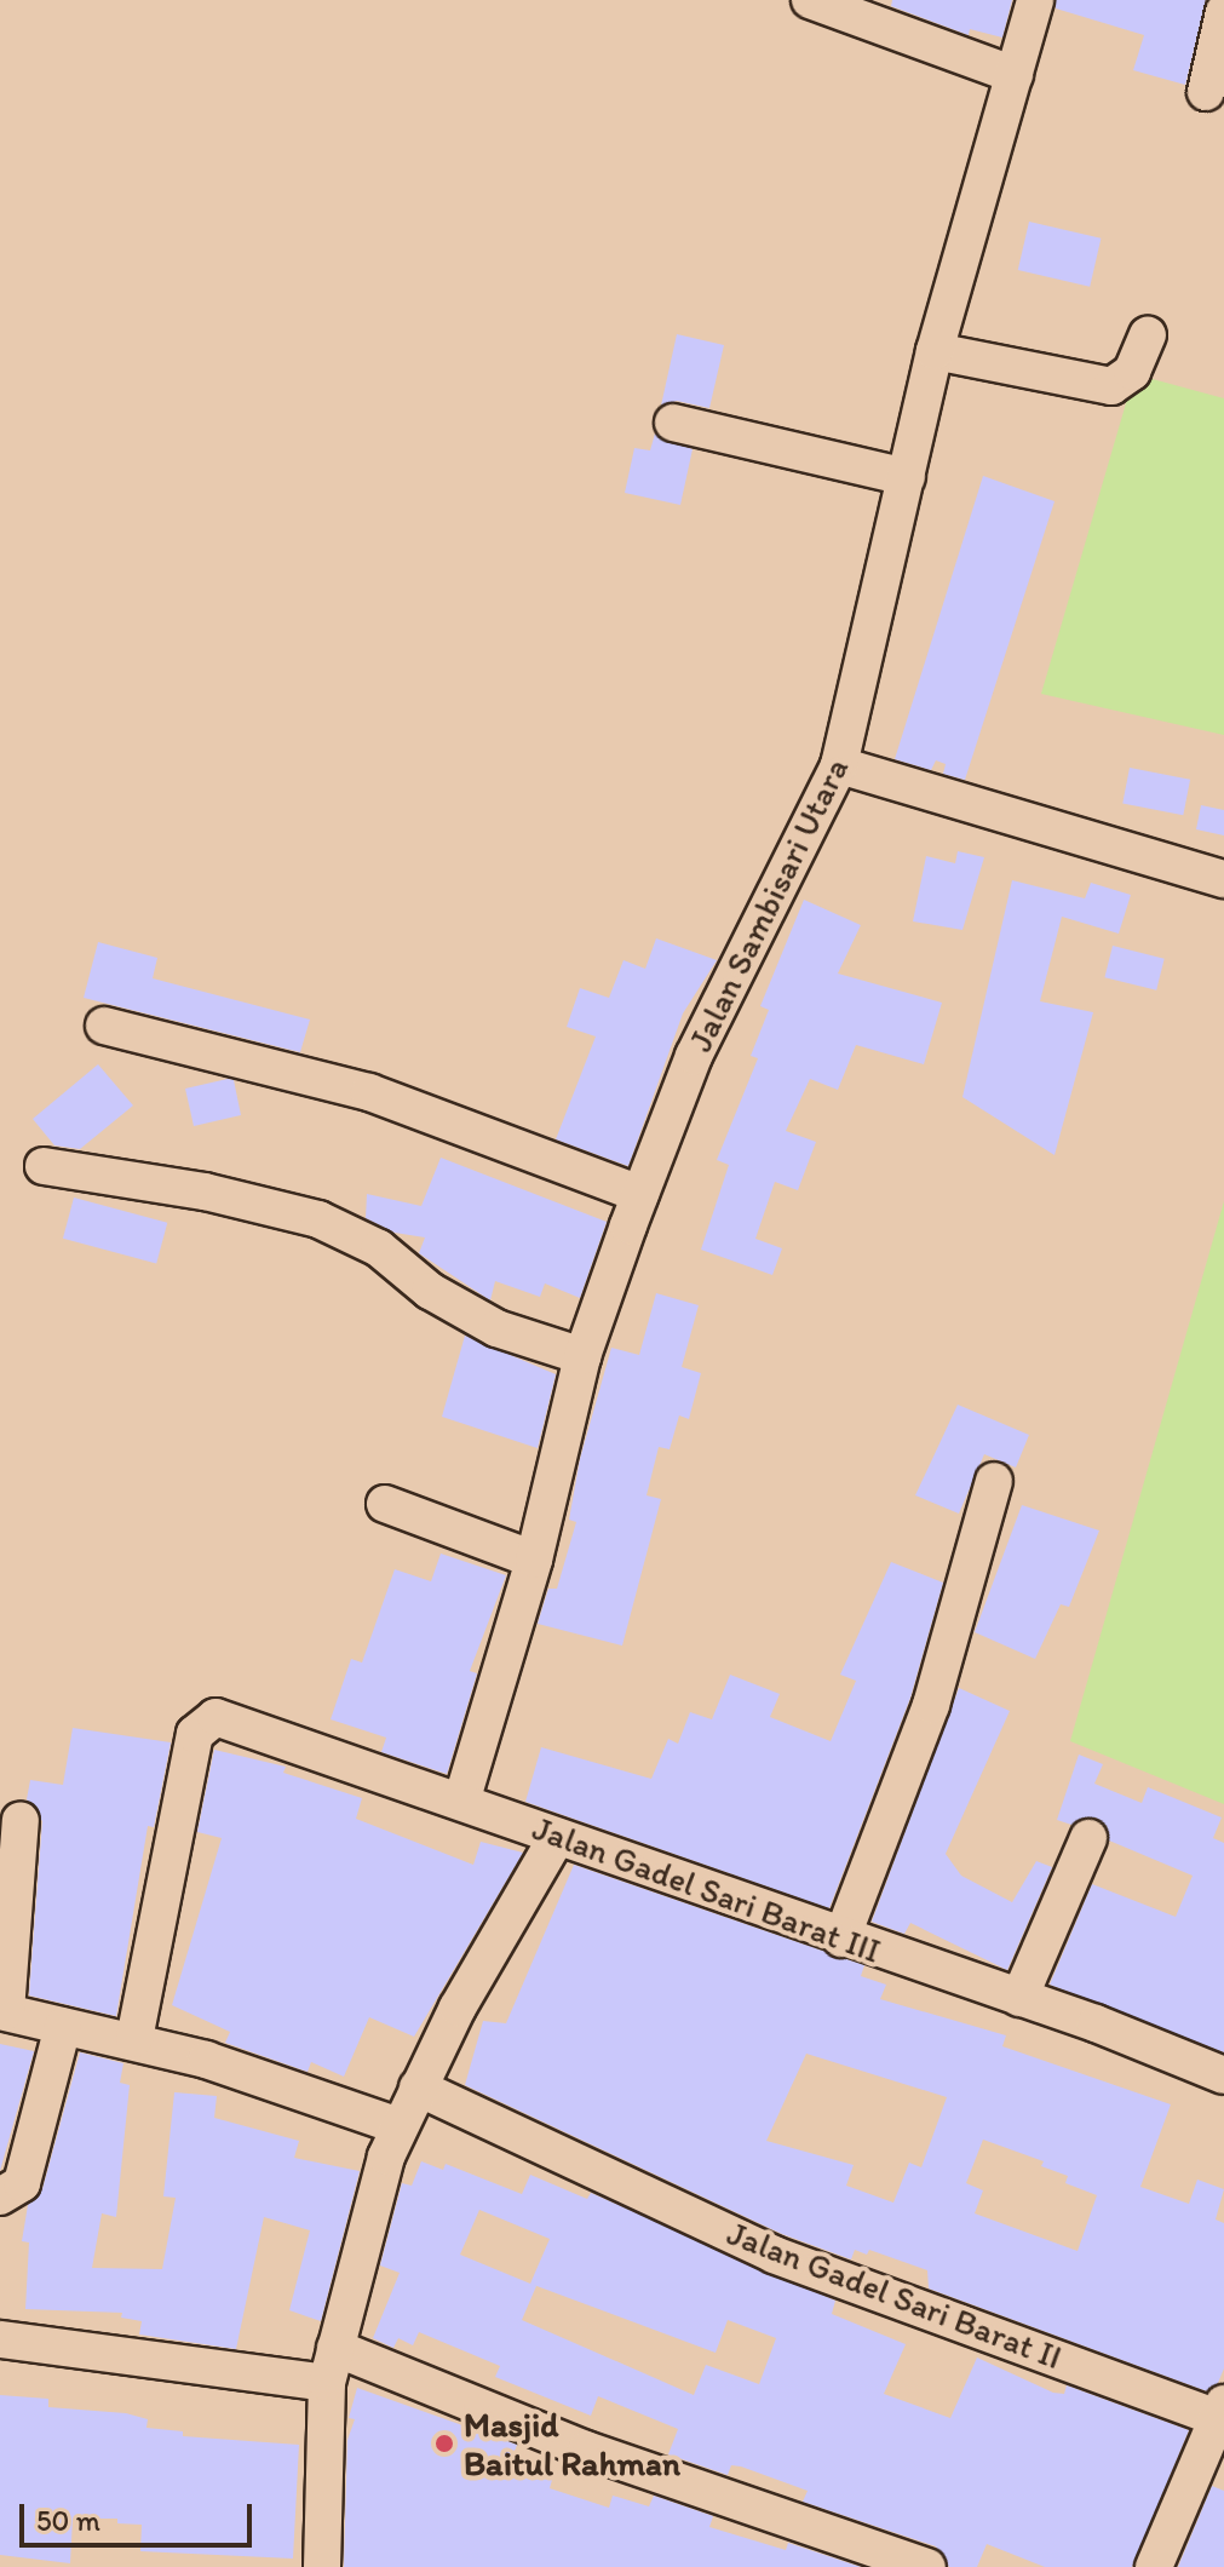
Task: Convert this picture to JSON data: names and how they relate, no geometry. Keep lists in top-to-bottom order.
{
  "streets": {
    "street": ["Jalan Sambisari Utara", "Jalan Gadel Sari Barat III", "Jalan Gadel Sari Barat II"]
  },
  "crossings": [
    ["Jalan Sambisari Utara", "Jalan Gadel Sari Barat III"]
  ],
  "places": ["Masjid Baitul Rahman"],
  "scale_bar": "50 m"
}
